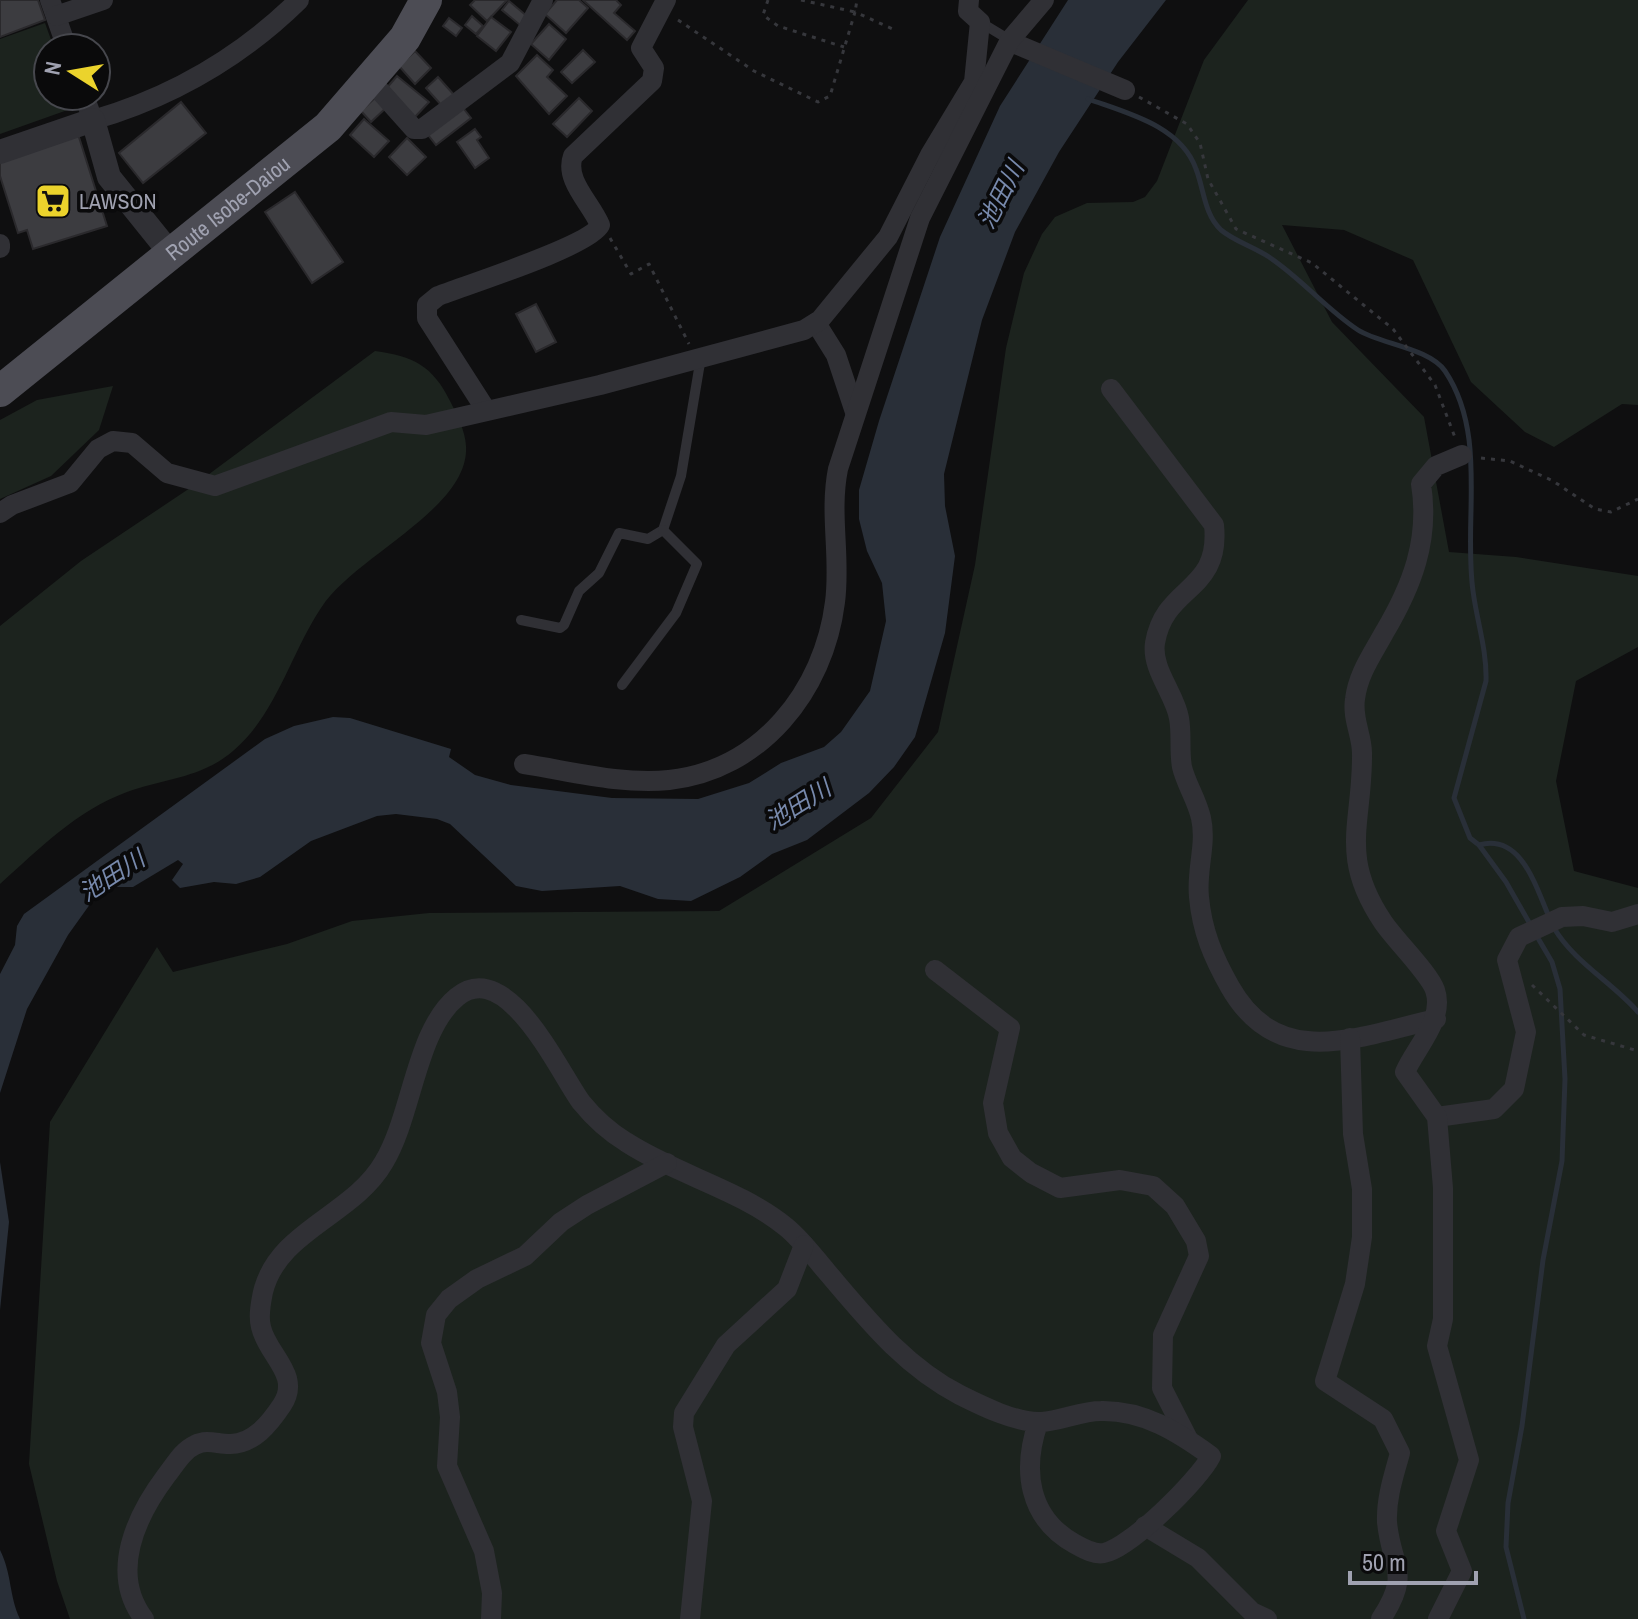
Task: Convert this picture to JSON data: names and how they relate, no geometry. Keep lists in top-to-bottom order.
{
  "streets": {
    "main road": ["Route Isobe-Daiou"]
  },
  "water": ["池田川"],
  "places": {
    "supermarket": ["LAWSON"]
  },
  "scale_bar": "50 m",
  "north": "left"
}
